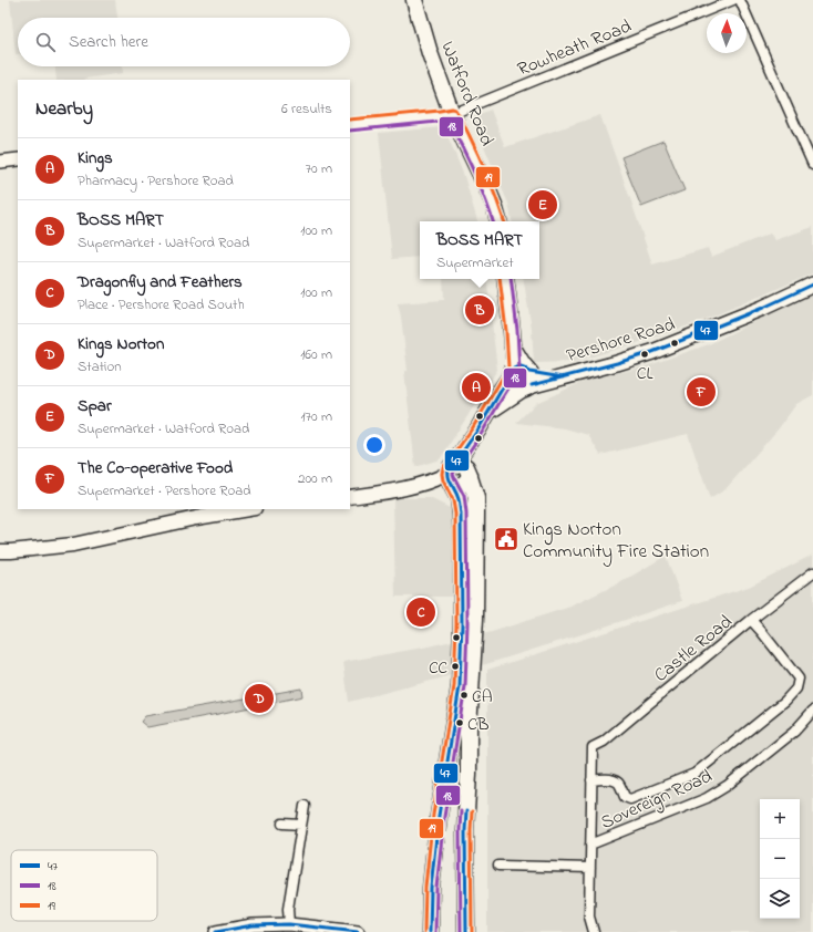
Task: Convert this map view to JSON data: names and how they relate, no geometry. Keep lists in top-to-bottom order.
{
  "streets": {
    "highway": ["Watford Road"],
    "main road": ["Pershore Road"],
    "street": ["Rowheath Road", "Castle Road", "Sovereign Road"]
  },
  "crossings": [
    ["Rowheath Road", "Watford Road"],
    ["Castle Road", "Sovereign Road"]
  ],
  "places": {
    "other": [
      "CL",
      "CC",
      "CA",
      "CB"
    ],
    "public building": ["Kings Norton Community Fire Station"]
  },
  "lines": ["transit line 19", "transit line 18", "transit line 47"],
  "legend": ["47", "18", "19"],
  "north": "top",
  "page": {
    "search": "Search here",
    "heading": ["Nearby", "6 results"],
    "list": [
      {
        "mark": "A",
        "name": "Kings",
        "note": "Pharmacy · Pershore Road",
        "value": "70 m"
      },
      {
        "mark": "B",
        "name": "BOSS MART",
        "note": "Supermarket · Watford Road",
        "value": "100 m"
      },
      {
        "mark": "C",
        "name": "Dragonfly and Feathers",
        "note": "Place · Pershore Road South",
        "value": "100 m"
      },
      {
        "mark": "D",
        "name": "Kings Norton",
        "note": "Station",
        "value": "160 m"
      },
      {
        "mark": "E",
        "name": "Spar",
        "note": "Supermarket · Watford Road",
        "value": "170 m"
      },
      {
        "mark": "F",
        "name": "The Co-operative Food",
        "note": "Supermarket · Pershore Road",
        "value": "200 m"
      }
    ],
    "pins": [
      "E",
      "B",
      "A",
      "F",
      "C",
      "D"
    ],
    "popup": ["BOSS MART", "Supermarket"],
    "map_buttons": ["+", "−"]
  }
}
